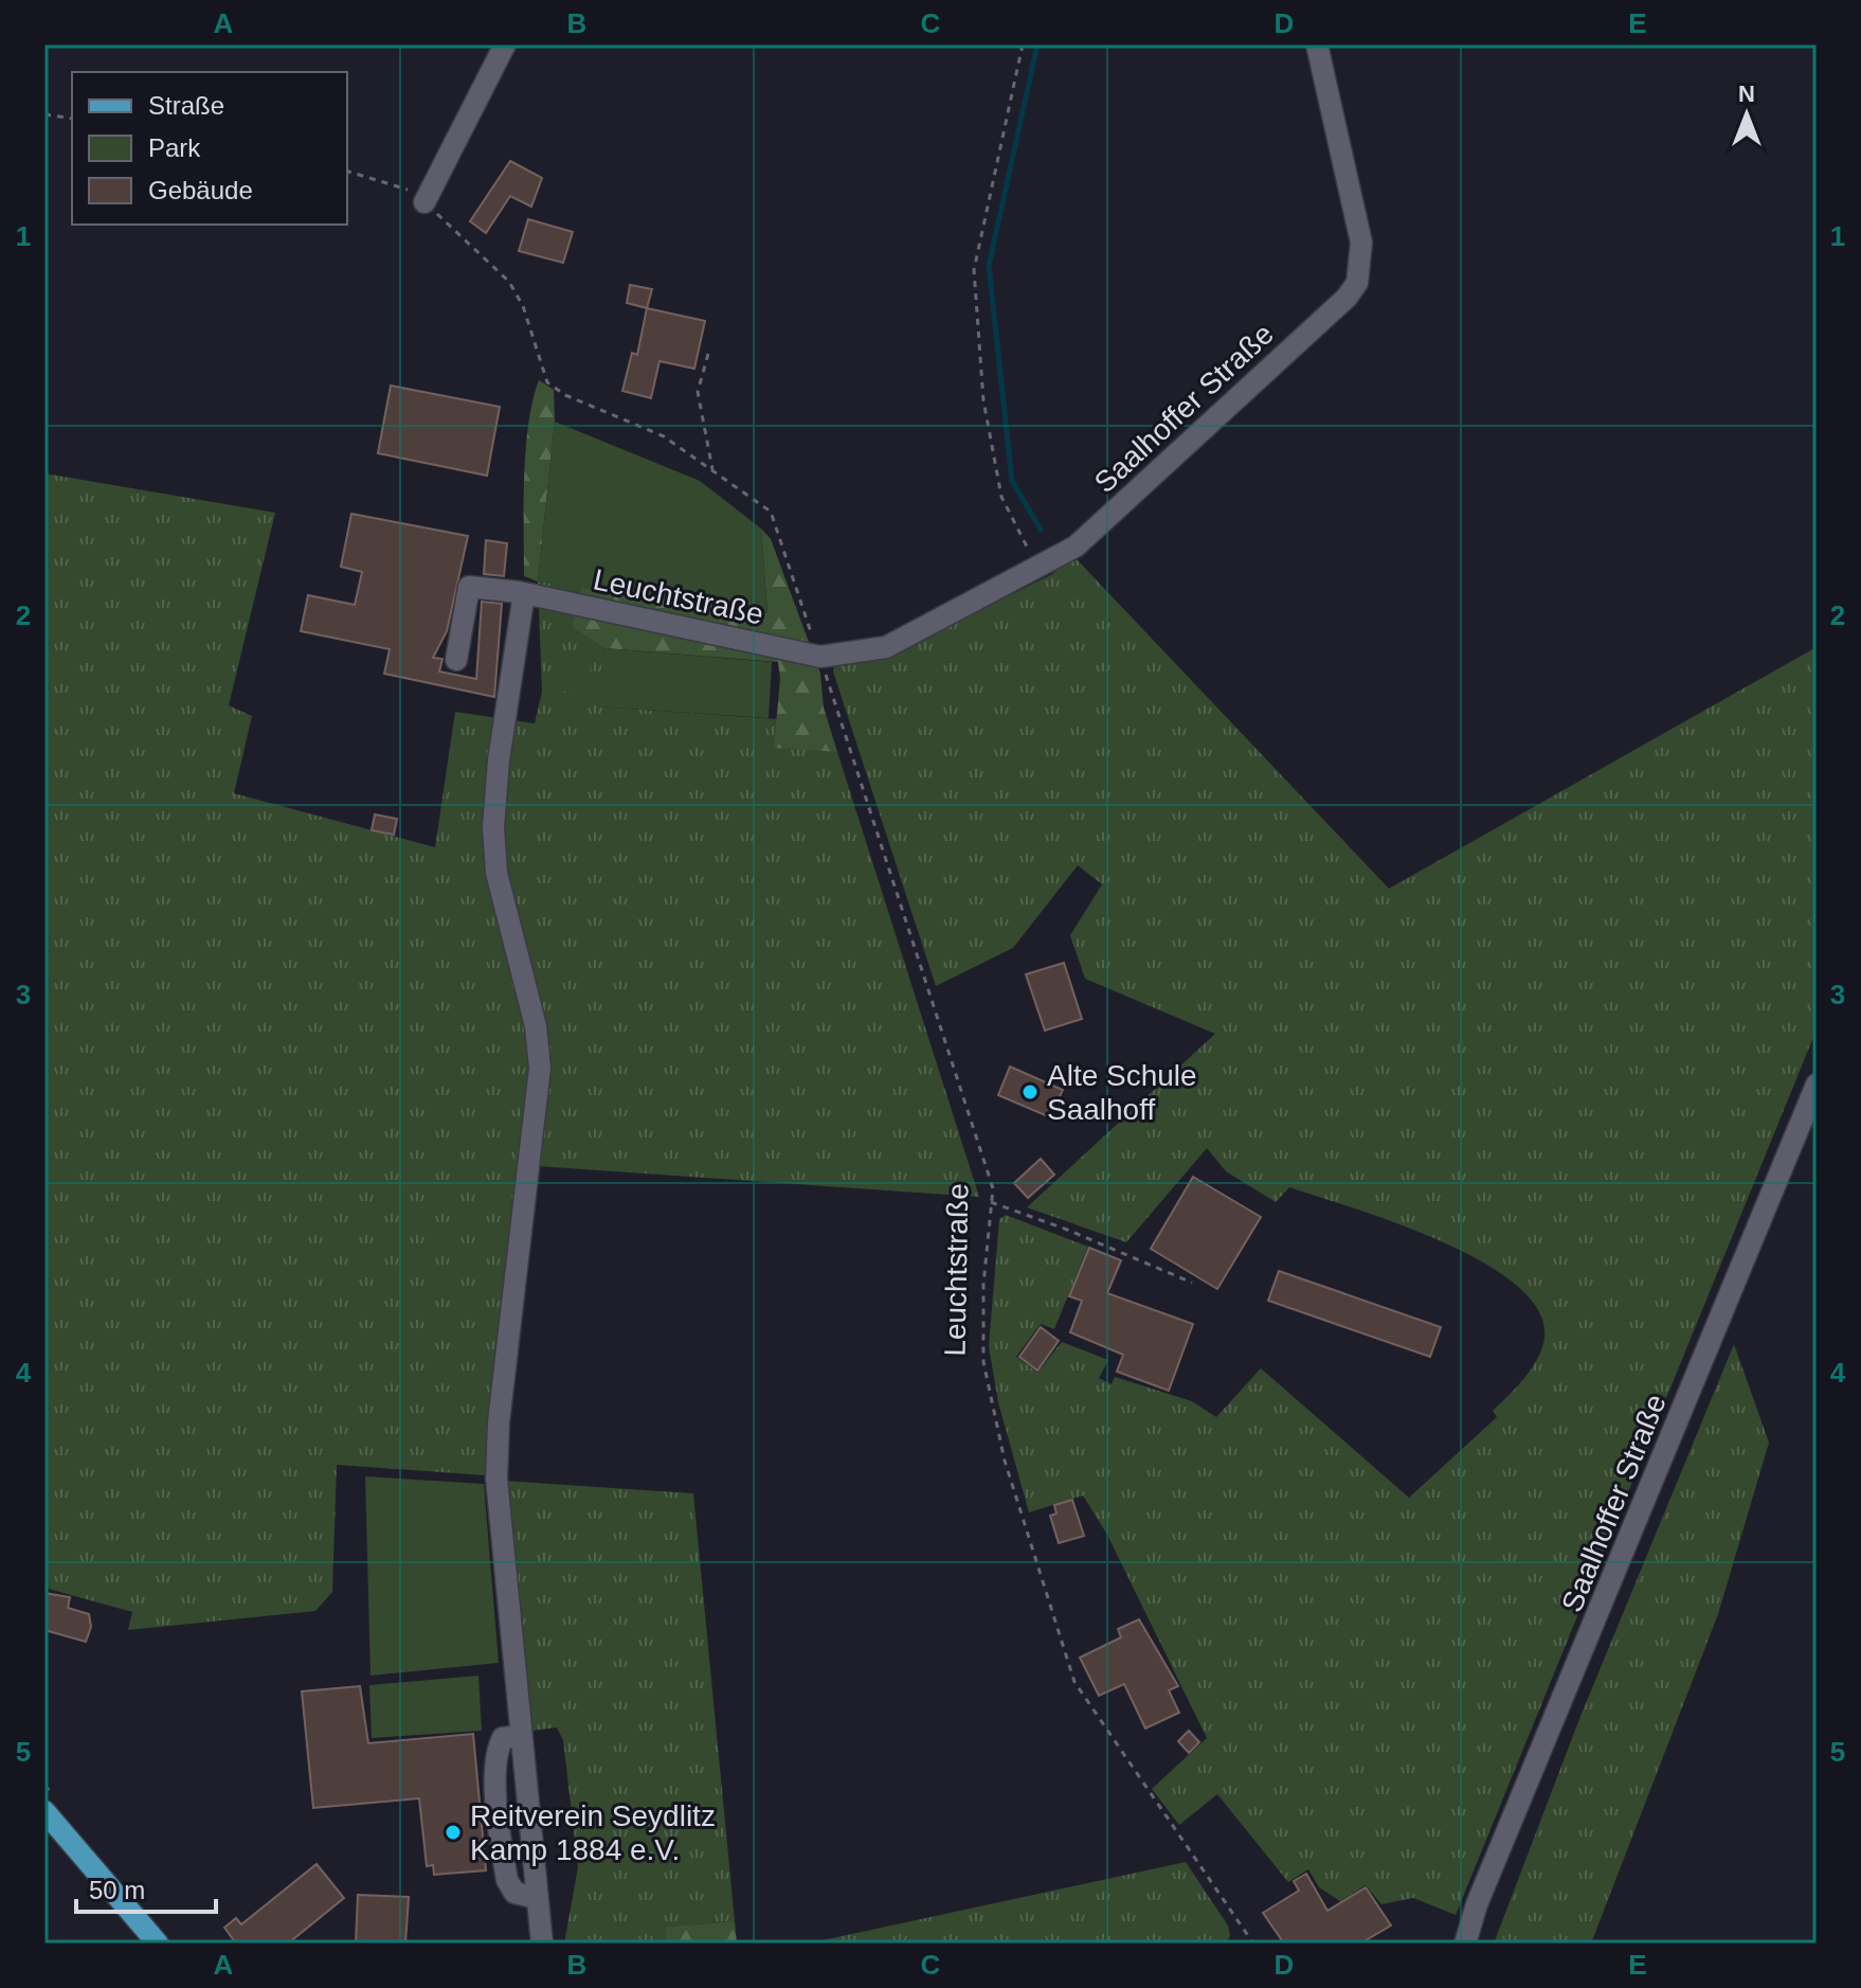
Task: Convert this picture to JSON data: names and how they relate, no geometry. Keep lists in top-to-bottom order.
{
  "streets": {
    "street": ["Saalhoffer Straße", "Leuchtstraße"]
  },
  "crossings": [
    ["Saalhoffer Straße", "Leuchtstraße"]
  ],
  "places": ["Alte Schule Saalhoff", "Reitverein Seydlitz Kamp 1884 e.V."],
  "legend": ["Straße", "Park", "Gebäude"],
  "scale_bar": "50 m",
  "north": "top",
  "grid": {
    "columns": [
      "A",
      "B",
      "C",
      "D",
      "E"
    ],
    "rows": [
      "1",
      "2",
      "3",
      "4",
      "5"
    ]
  }
}
